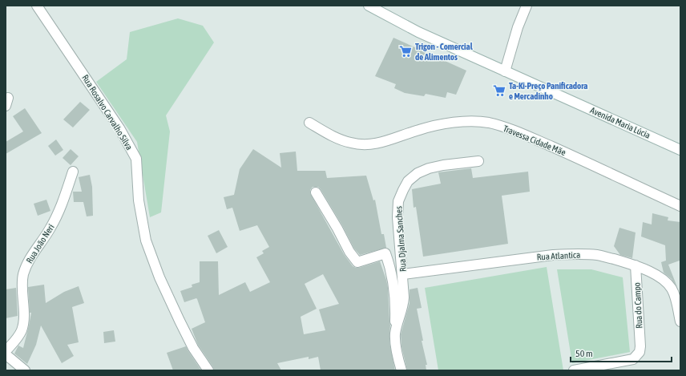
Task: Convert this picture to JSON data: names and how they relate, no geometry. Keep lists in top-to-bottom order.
{
  "streets": {
    "street": [
      "Rua Rosalvo Carvalho Silva",
      "Avenida Maria Lúcia",
      "Travessa Cidade Mãe",
      "Rua Djalma Sanches",
      "Rua João Neri",
      "Rua Atlantica",
      "Rua do Campo"
    ]
  },
  "crossings": [
    ["Rua Djalma Sanches", "Rua Atlantica"],
    ["Rua Atlantica", "Rua do Campo"]
  ],
  "places": {
    "supermarket": ["Trigon - Comercial de Alimentos", "Ta-Ki-Preço Panificadora e Mercadinho"]
  },
  "scale_bar": "50 m"
}
